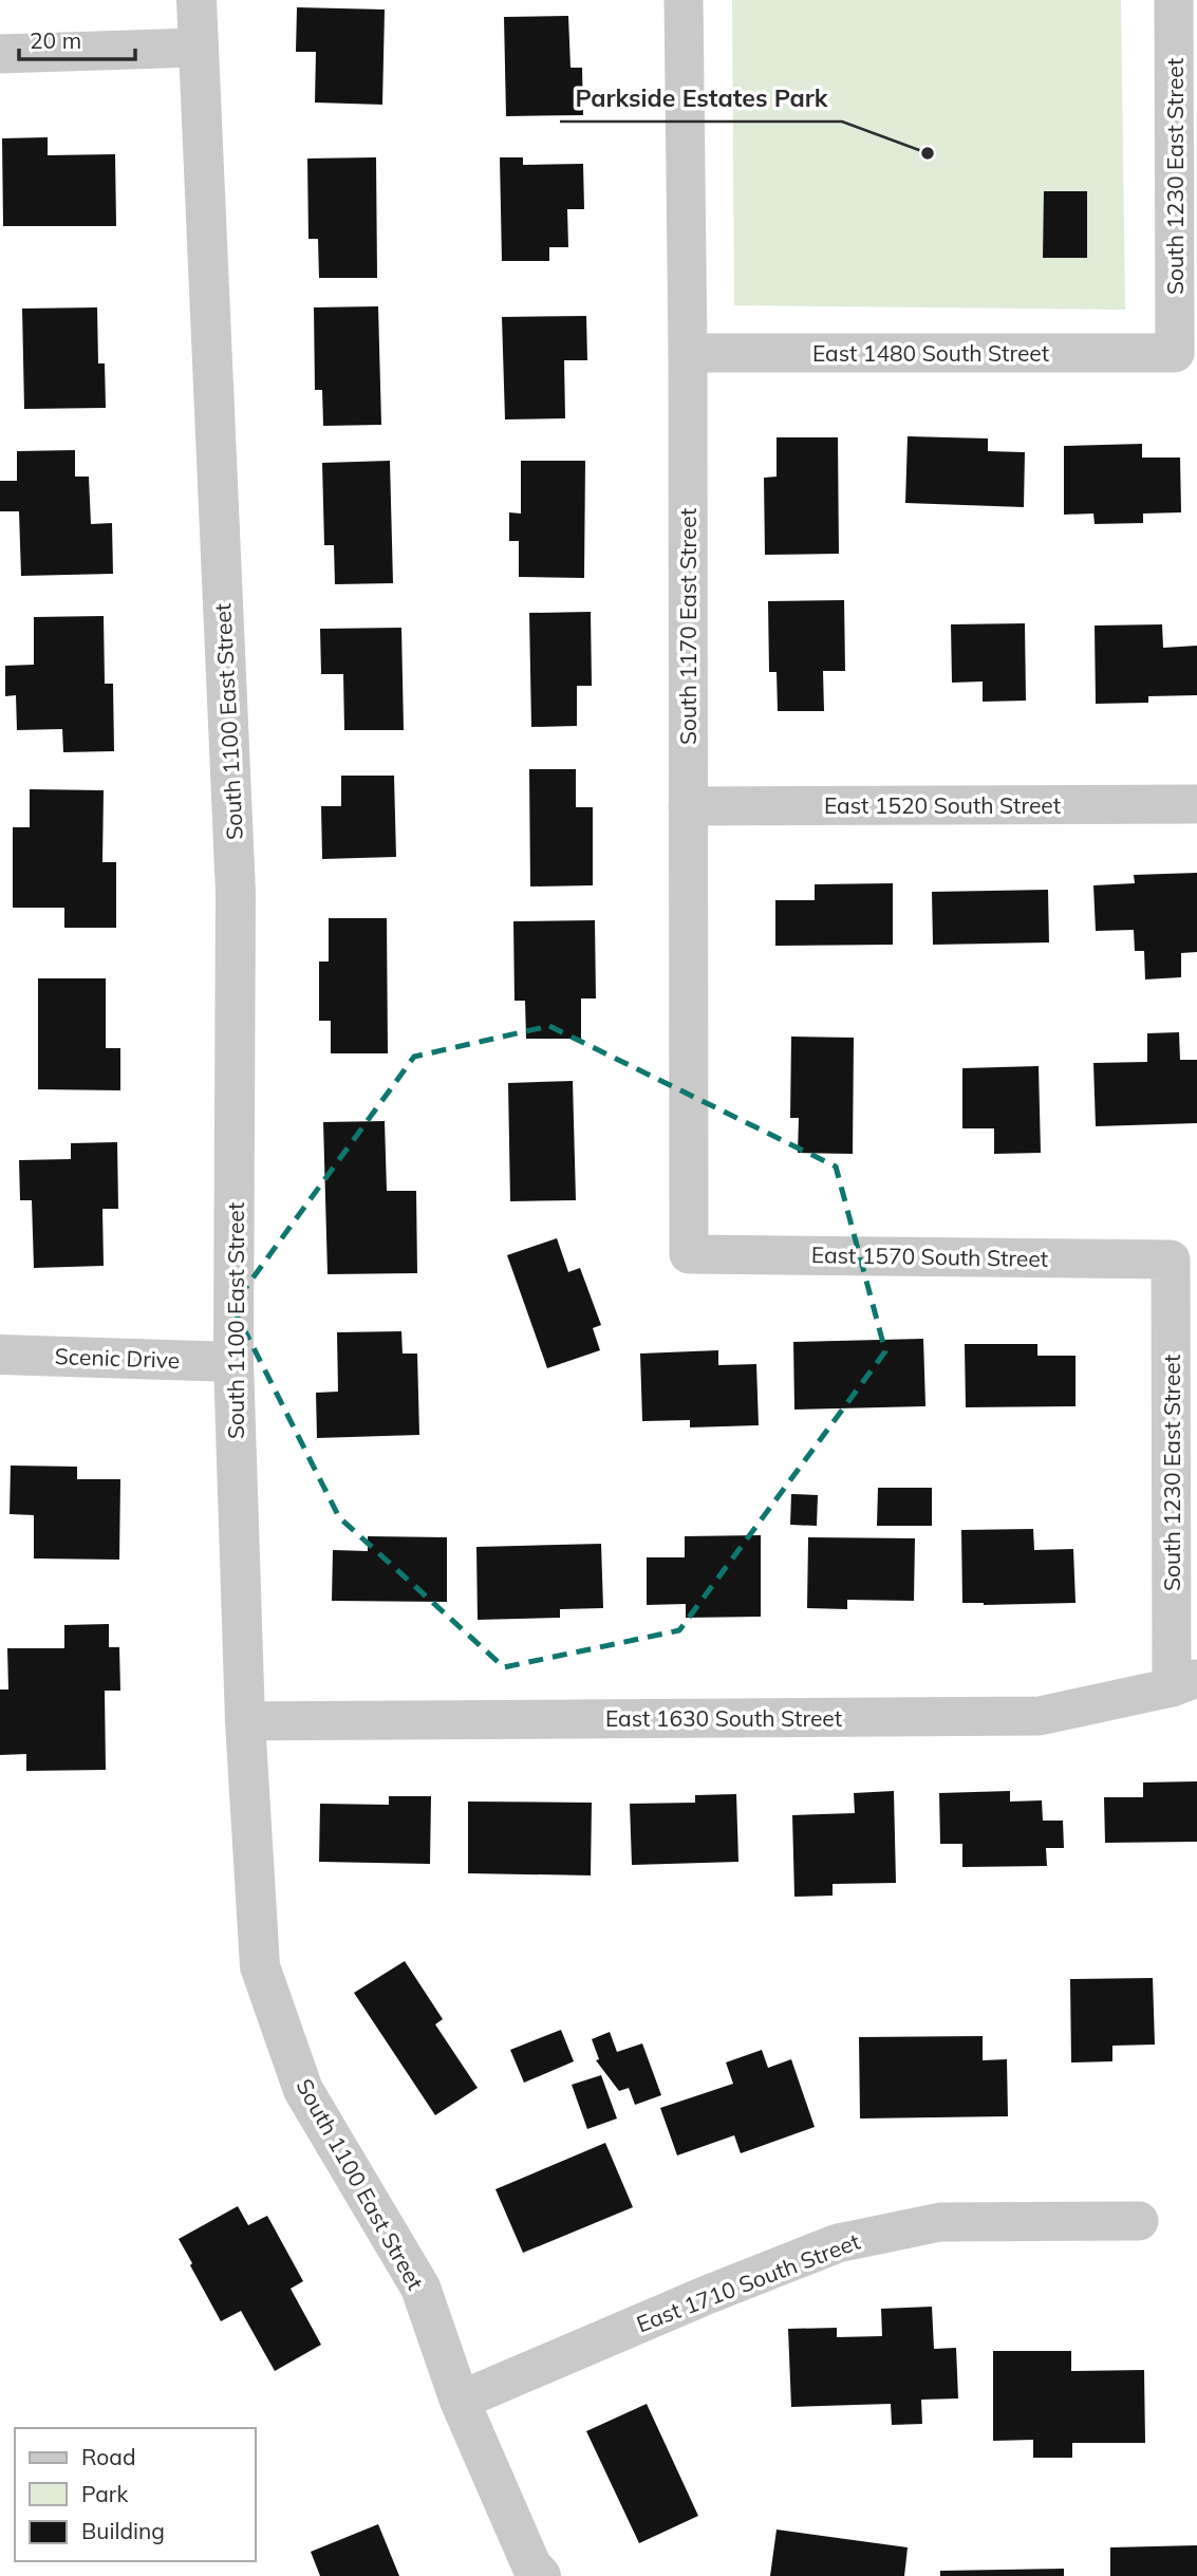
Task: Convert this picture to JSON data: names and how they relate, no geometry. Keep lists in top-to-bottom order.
{
  "streets": {
    "street": [
      "South 1230 East Street",
      "East 1480 South Street",
      "South 1170 East Street",
      "South 1100 East Street",
      "East 1520 South Street",
      "East 1570 South Street",
      "Scenic Drive",
      "East 1630 South Street",
      "East 1710 South Street"
    ]
  },
  "crossings": [
    ["South 1230 East Street", "East 1480 South Street"],
    ["South 1230 East Street", "East 1570 South Street"],
    ["South 1230 East Street", "East 1630 South Street"],
    ["East 1480 South Street", "South 1170 East Street"],
    ["South 1170 East Street", "East 1520 South Street"],
    ["South 1170 East Street", "East 1570 South Street"],
    ["South 1100 East Street", "Scenic Drive"],
    ["South 1100 East Street", "East 1630 South Street"],
    ["South 1100 East Street", "East 1710 South Street"]
  ],
  "places": ["Parkside Estates Park"],
  "legend": ["Road", "Park", "Building"],
  "scale_bar": "20 m"
}
